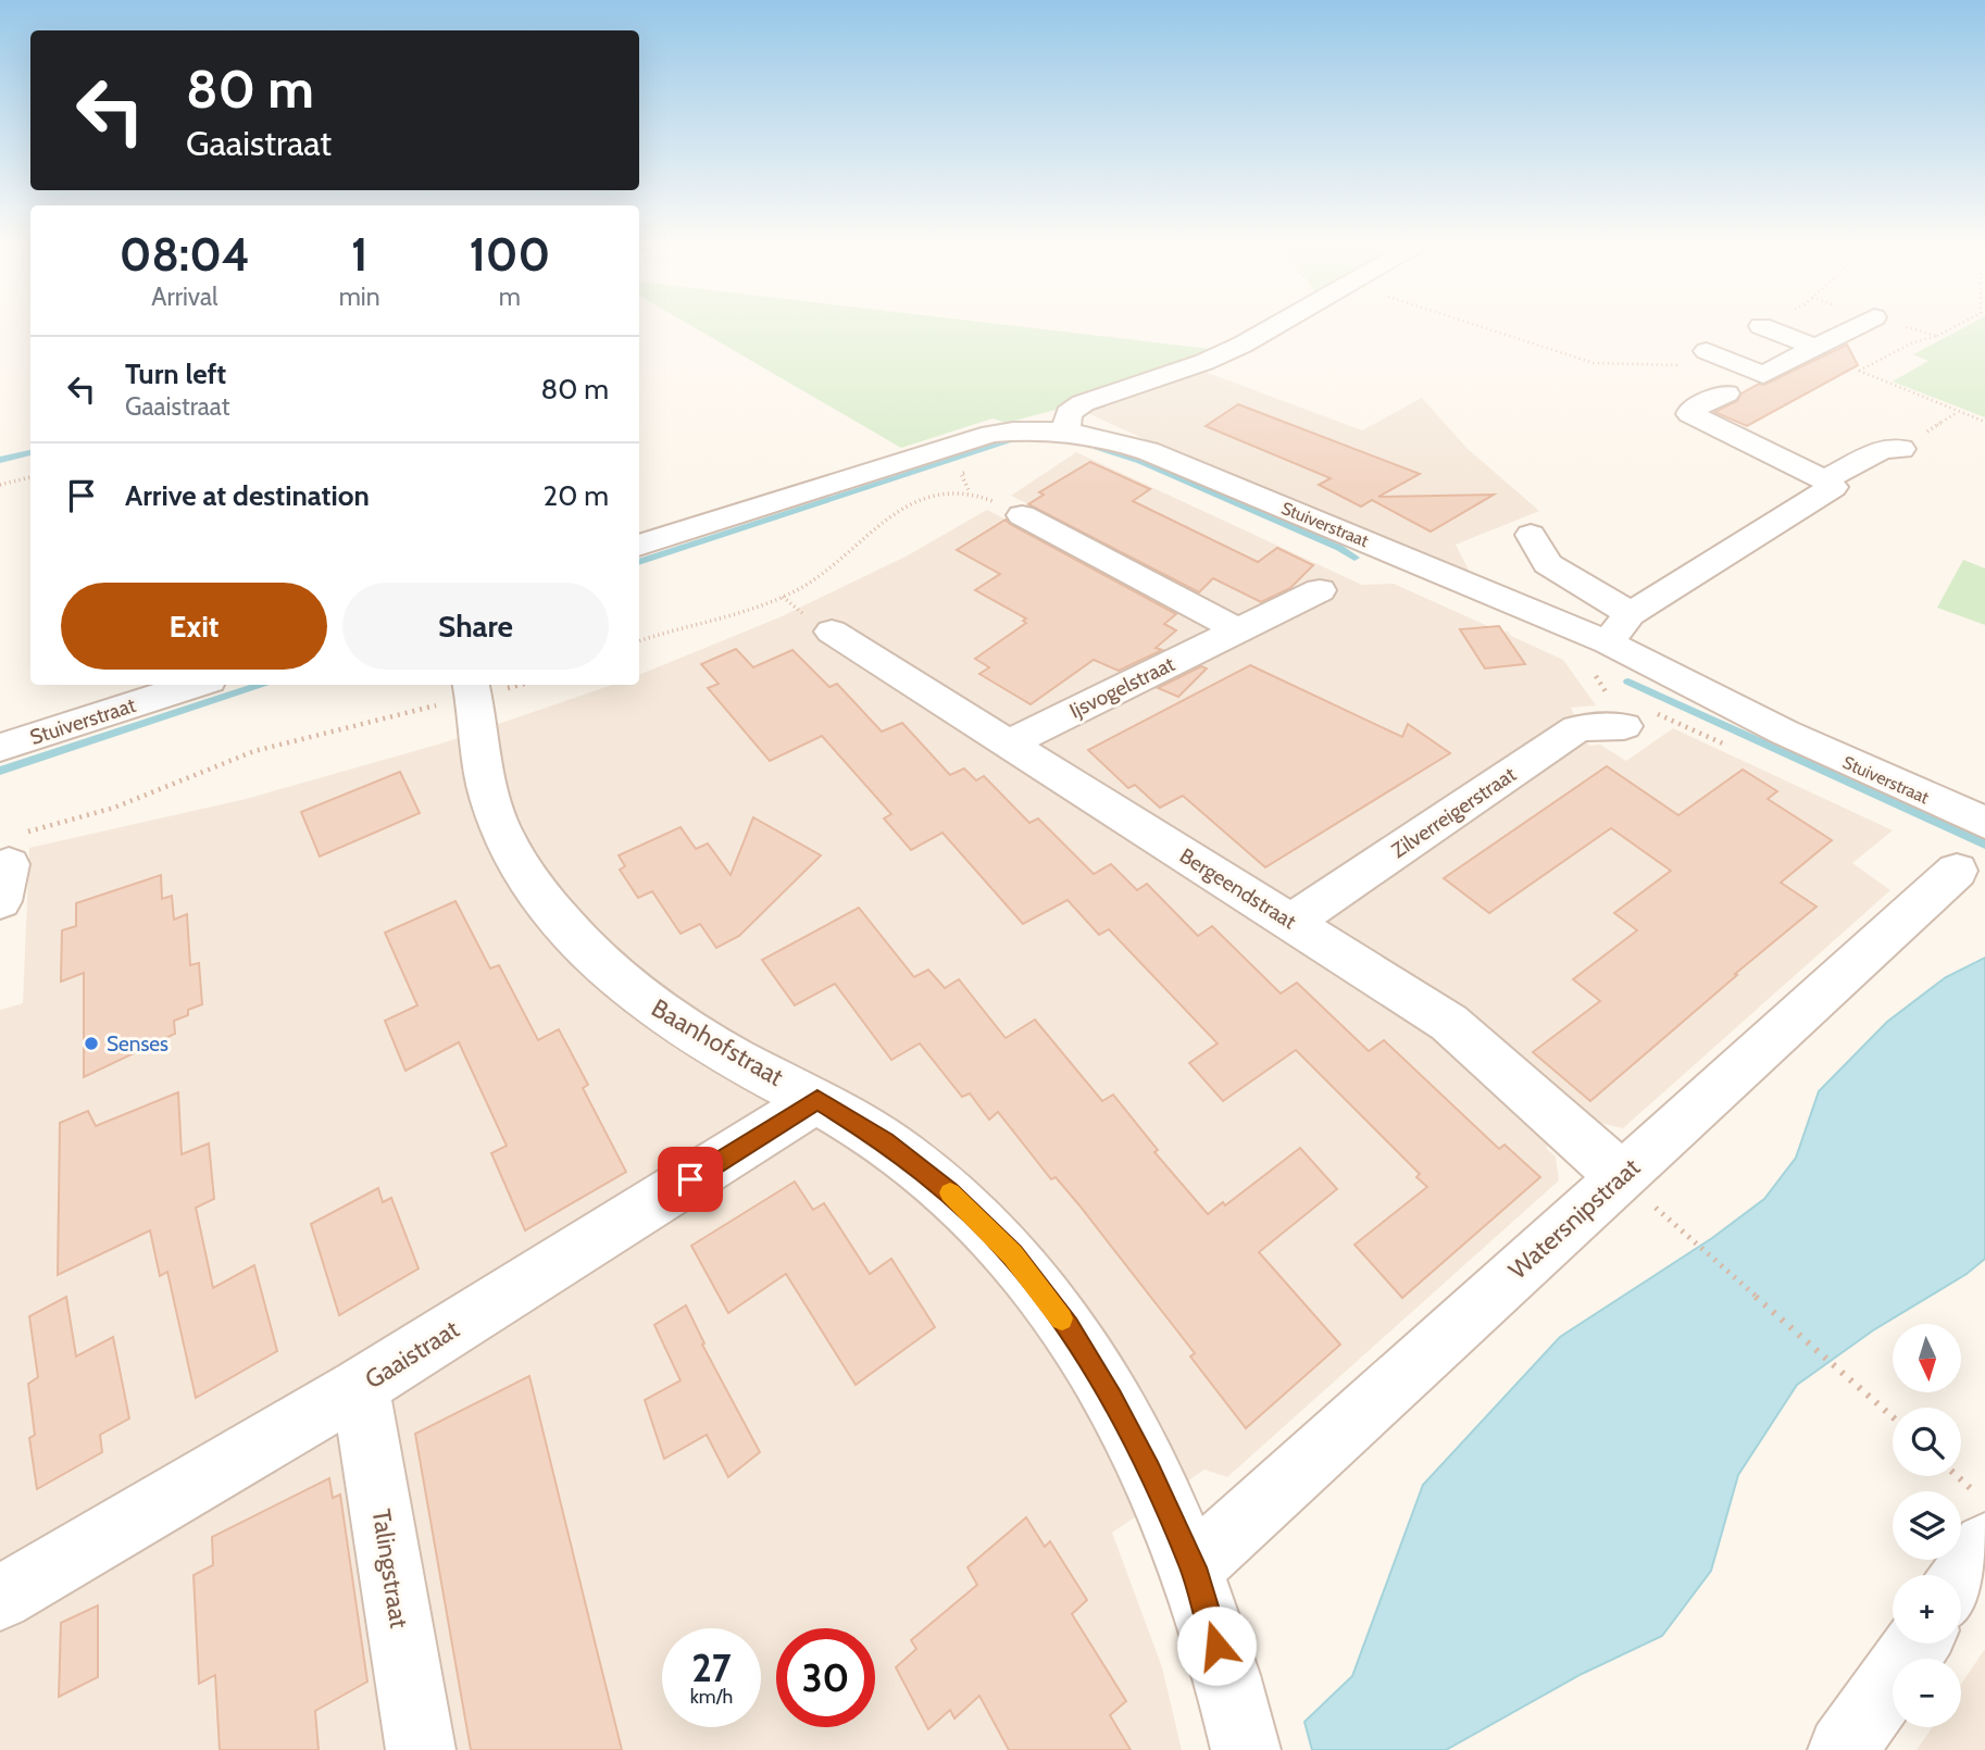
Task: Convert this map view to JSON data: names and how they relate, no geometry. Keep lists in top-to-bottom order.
{
  "streets": {
    "street": [
      "Stuiverstraat",
      "Ijsvogelstraat",
      "Zilverreigerstraat",
      "Bergeendstraat",
      "Baanhofstraat",
      "Watersnipstraat",
      "Gaaistraat",
      "Talingstraat"
    ]
  },
  "crossings": [
    ["Ijsvogelstraat", "Bergeendstraat"],
    ["Zilverreigerstraat", "Bergeendstraat"],
    ["Bergeendstraat", "Watersnipstraat"],
    ["Baanhofstraat", "Watersnipstraat"],
    ["Baanhofstraat", "Gaaistraat"],
    ["Gaaistraat", "Talingstraat"]
  ],
  "places": ["Senses"],
  "north": "bottom",
  "page": {
    "turn": ["80 m", "Gaaistraat"],
    "eta": [
      "08:04",
      "Arrival",
      "1",
      "min",
      "100",
      "m"
    ],
    "list": [
      {
        "name": "Turn left",
        "note": "Gaaistraat",
        "value": "80 m"
      },
      {
        "name": "Arrive at destination",
        "value": "20 m"
      }
    ],
    "buttons": ["Exit", "Share"],
    "map_buttons": ["+", "−"],
    "speed": "27 km/h",
    "limit": "30"
  }
}
